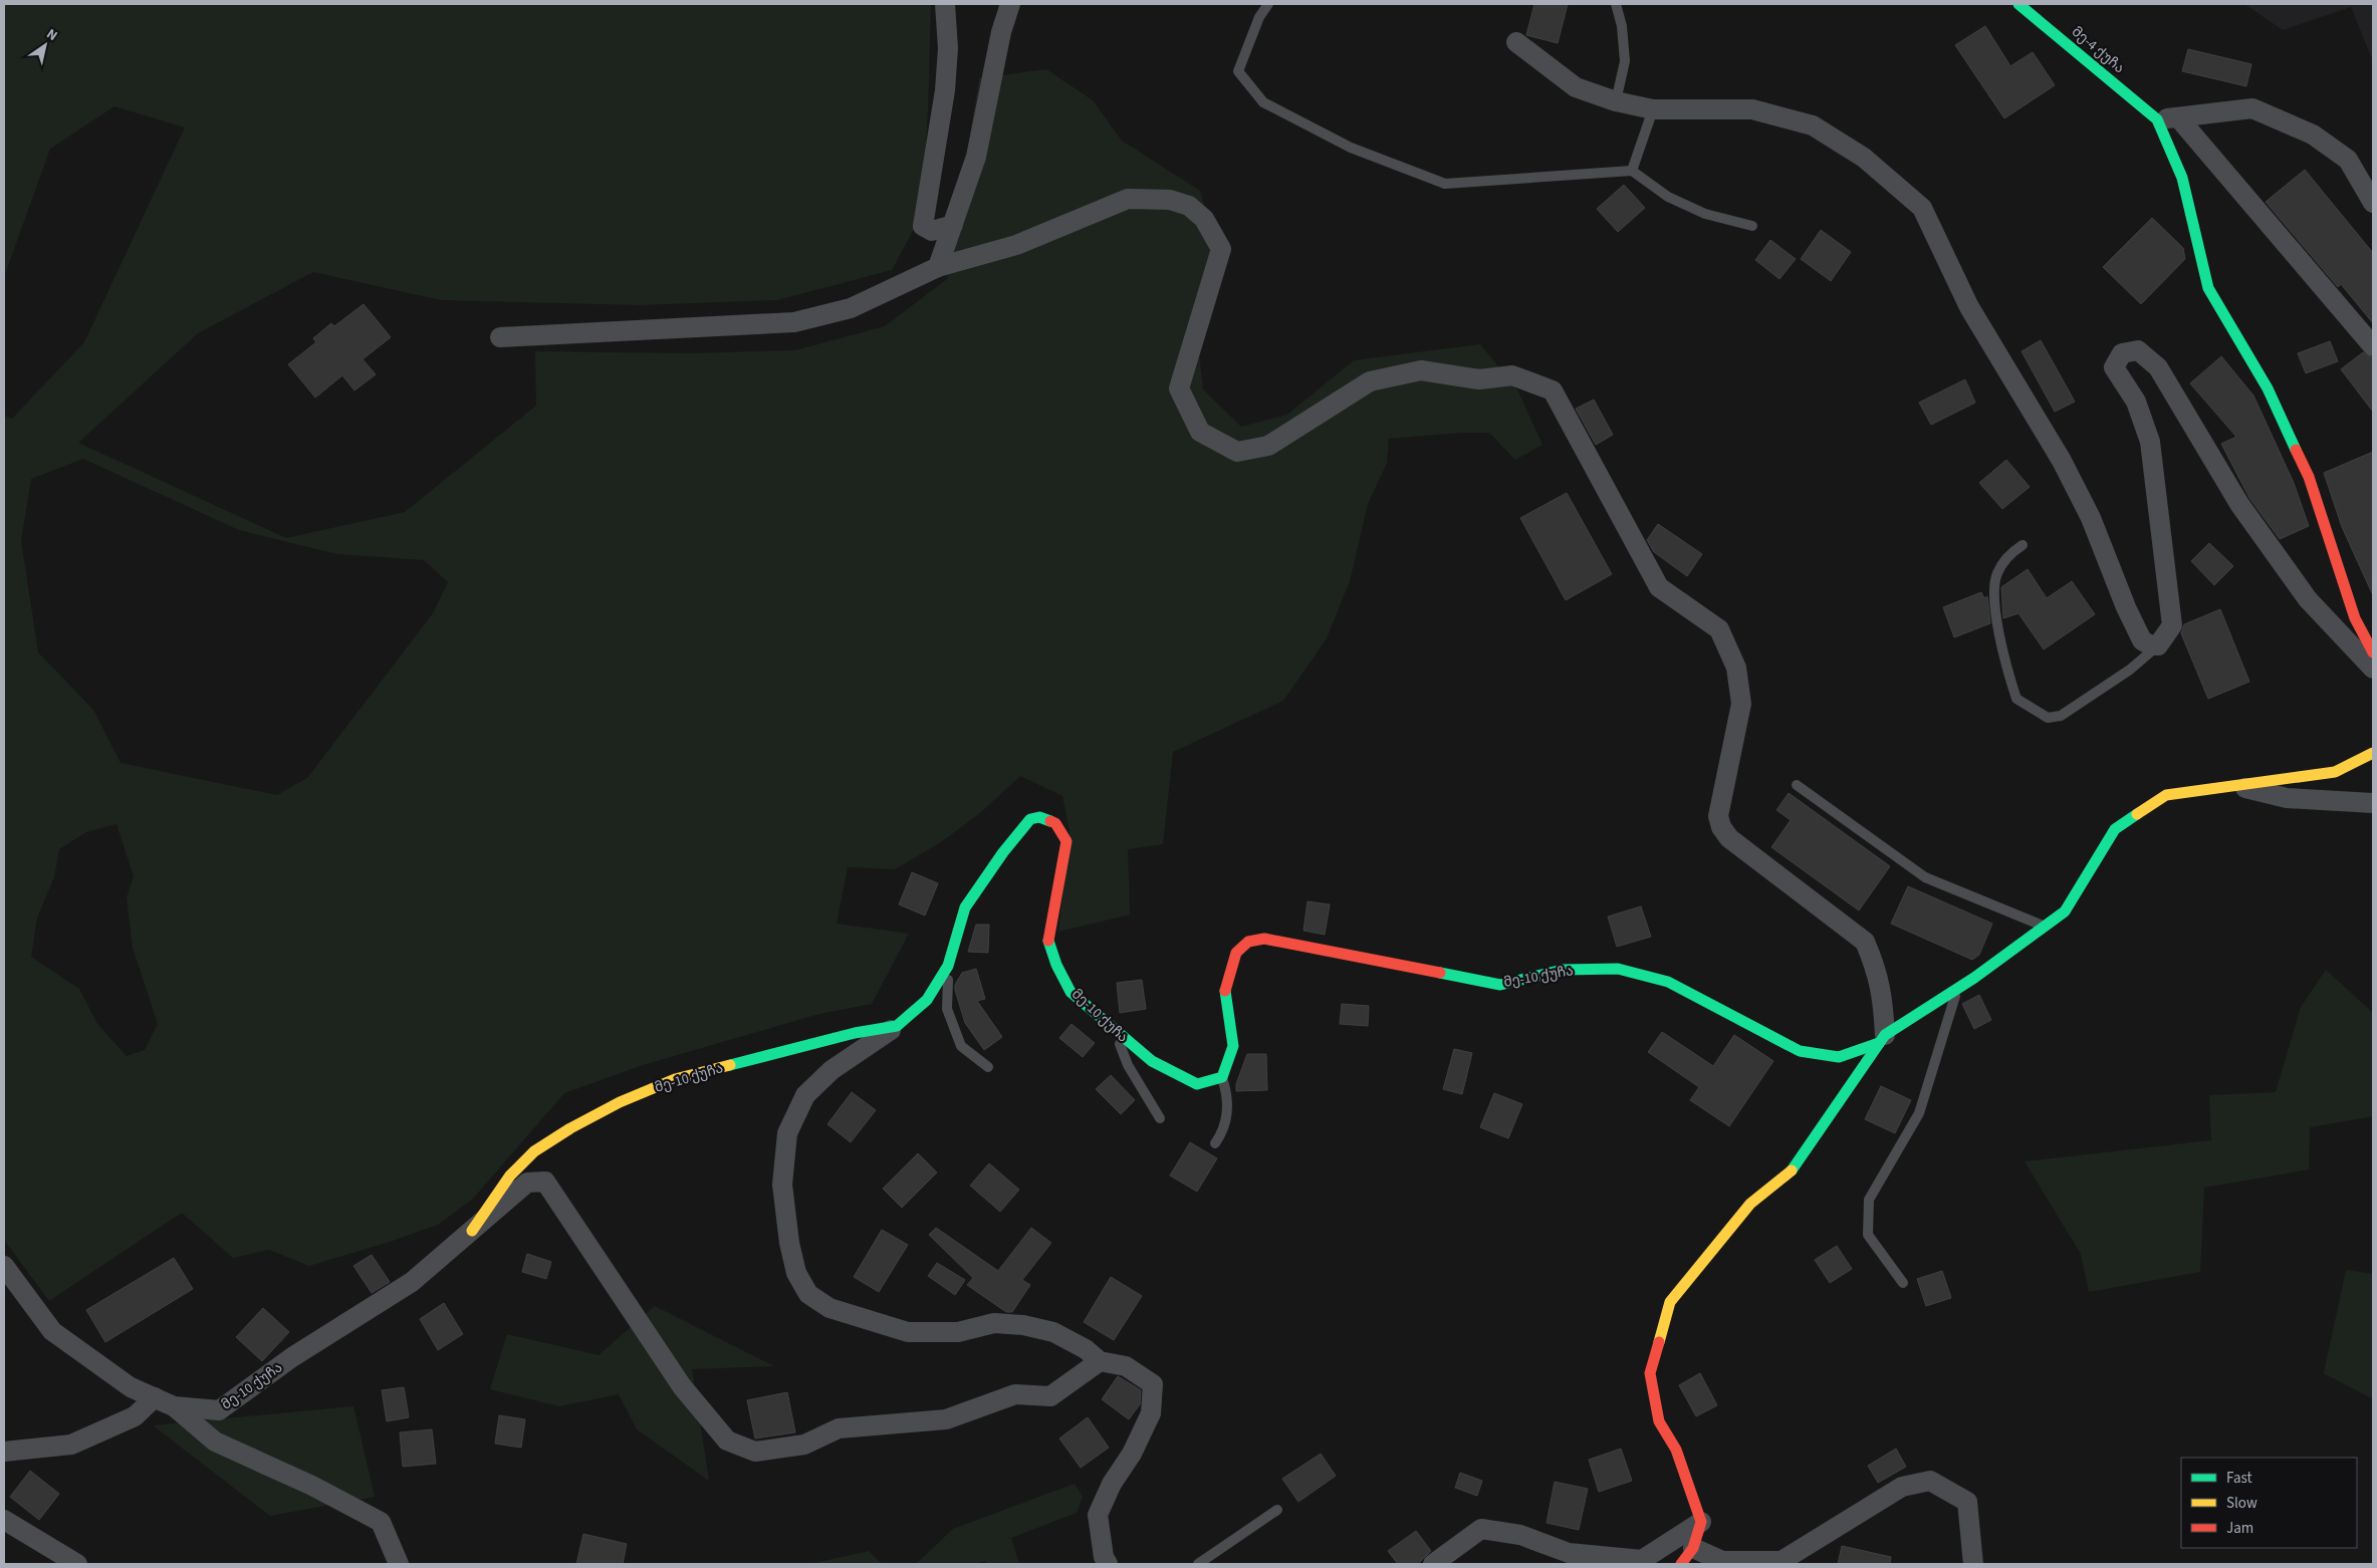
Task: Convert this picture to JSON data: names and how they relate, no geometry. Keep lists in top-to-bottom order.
{
  "streets": {
    "street": ["მე-4 ქუჩა", "მე-10 ქუჩა"]
  },
  "legend": ["Fast", "Slow", "Jam"],
  "north": "top right"
}
